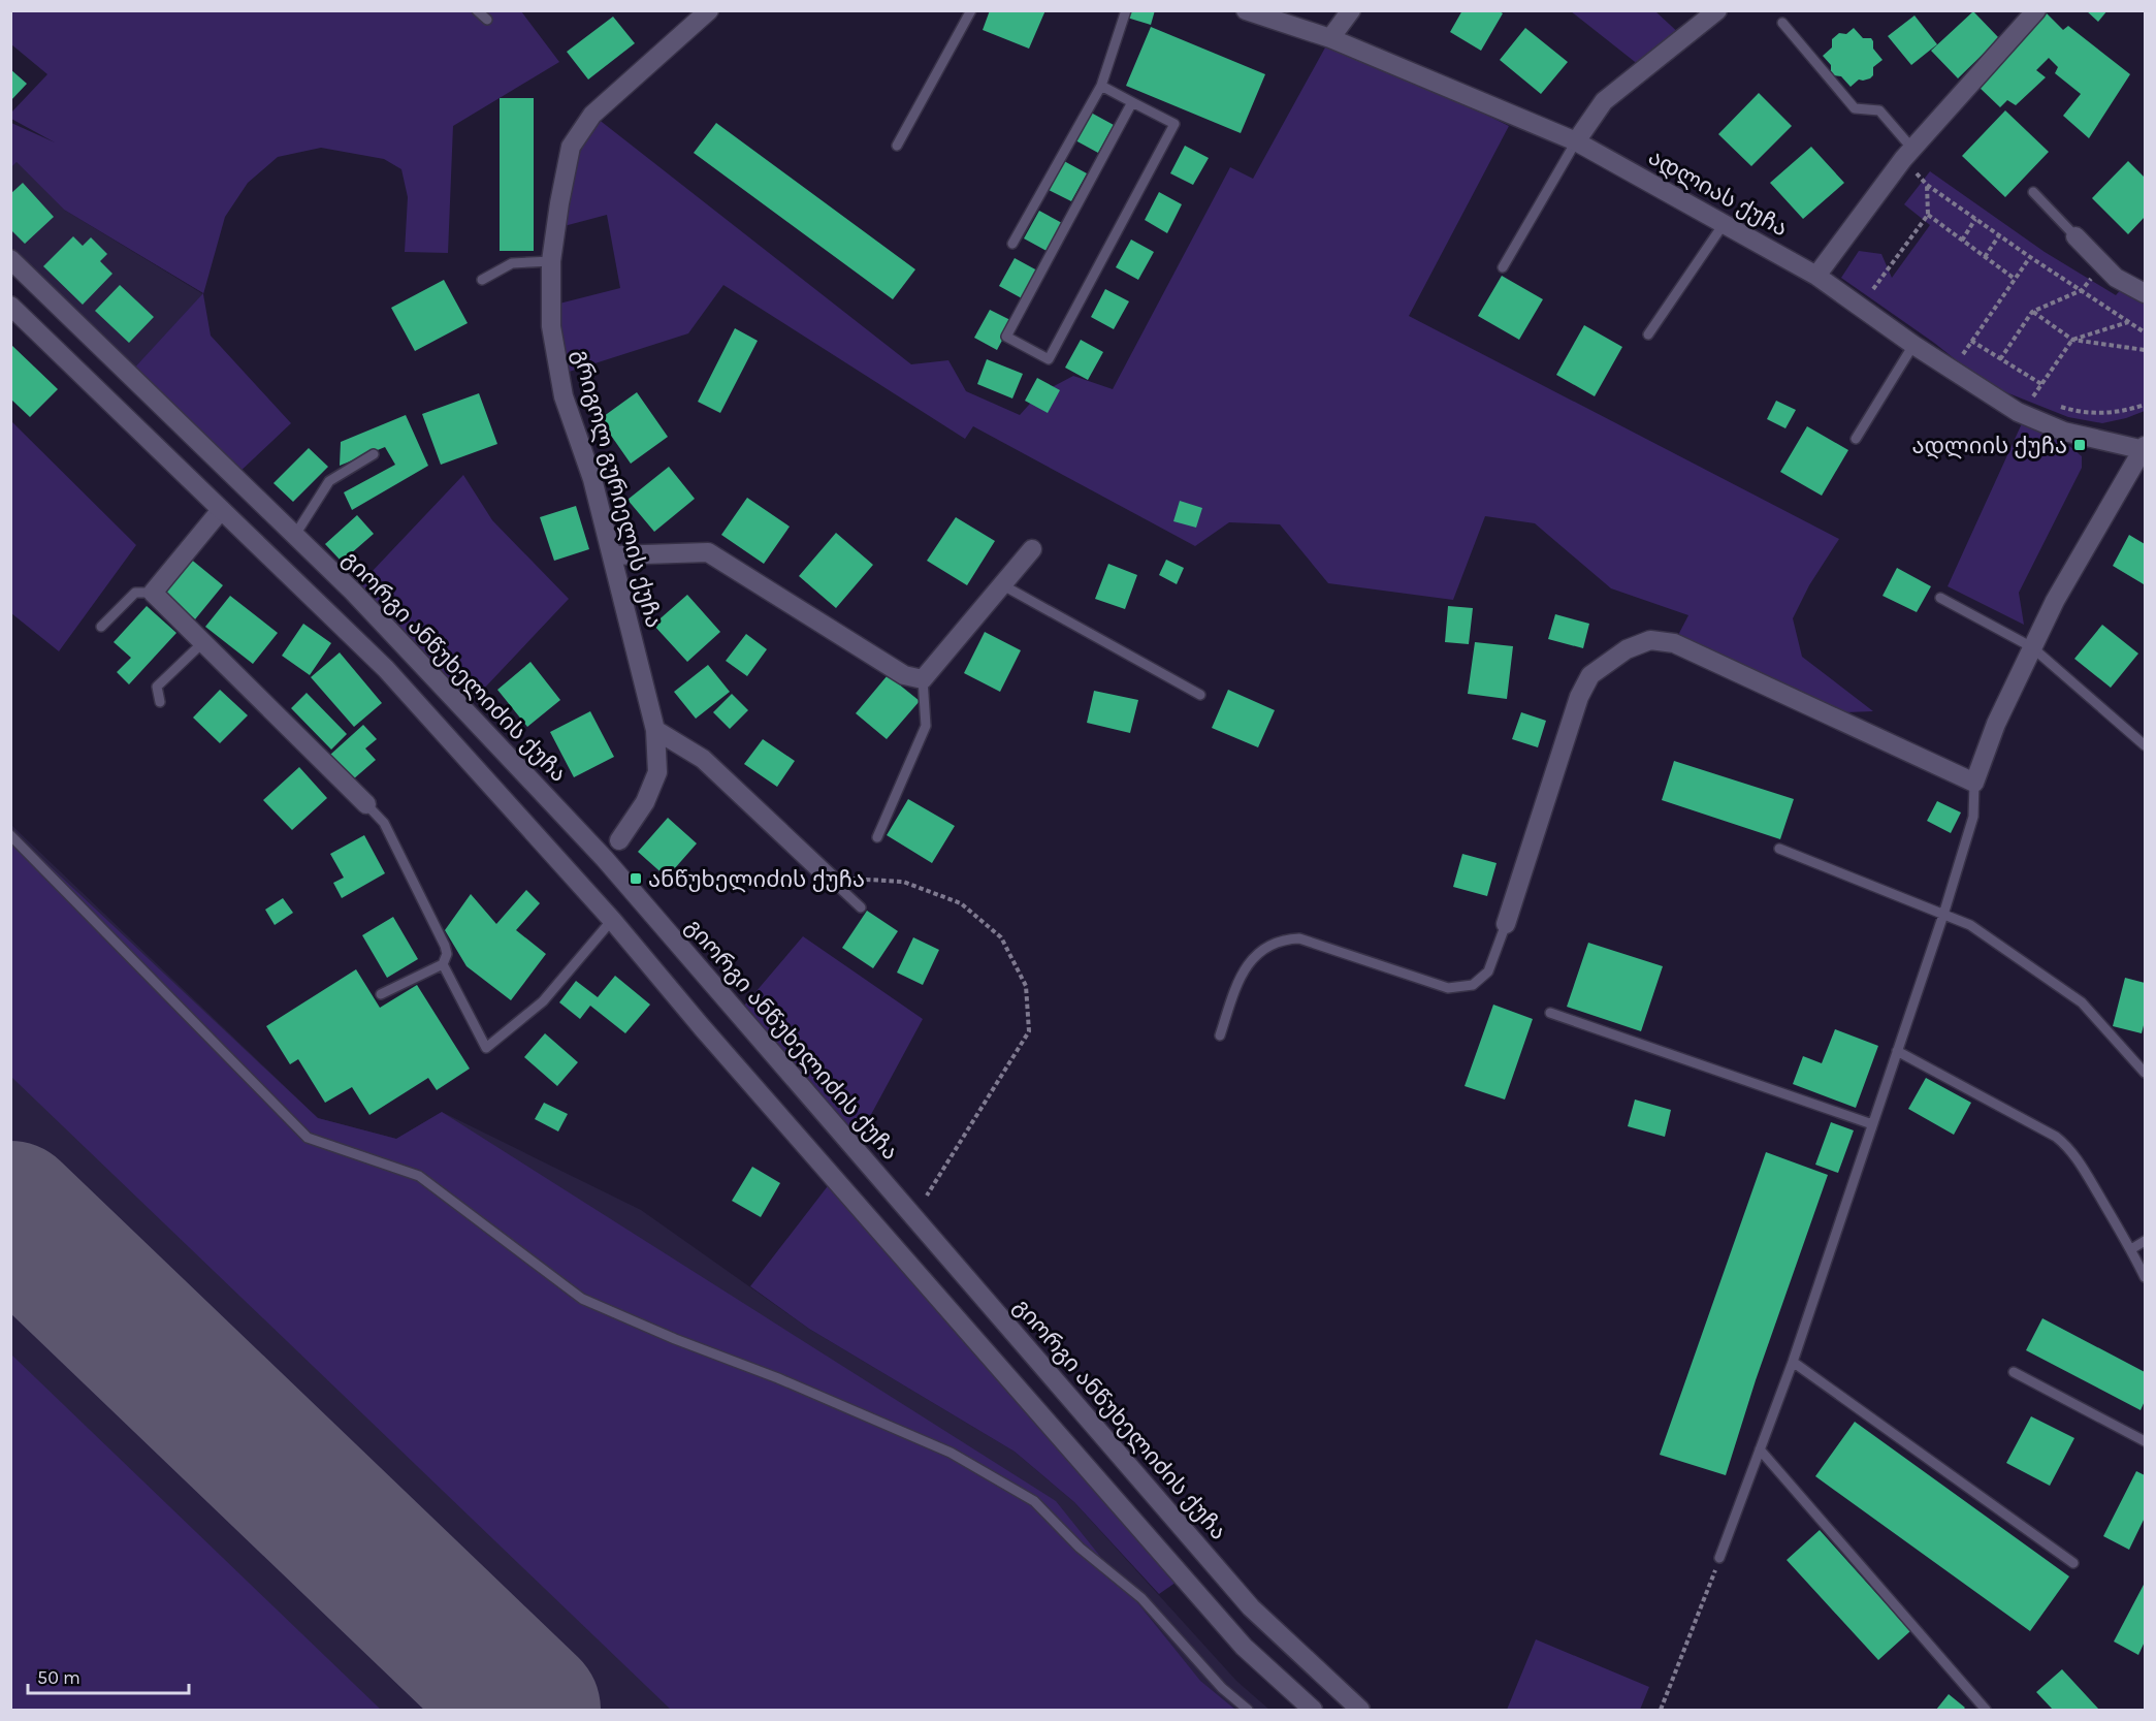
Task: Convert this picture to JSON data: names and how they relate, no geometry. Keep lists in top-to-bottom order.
{
  "streets": {
    "street": ["ადლიას ქუჩა", "გრიგოლ გურიელის ქუჩა", "გიორგი ანწუხელიძის ქუჩა"]
  },
  "places": {
    "transit": ["ადლიის ქუჩა", "ანწუხელიძის ქუჩა"]
  },
  "scale_bar": "50 m"
}
